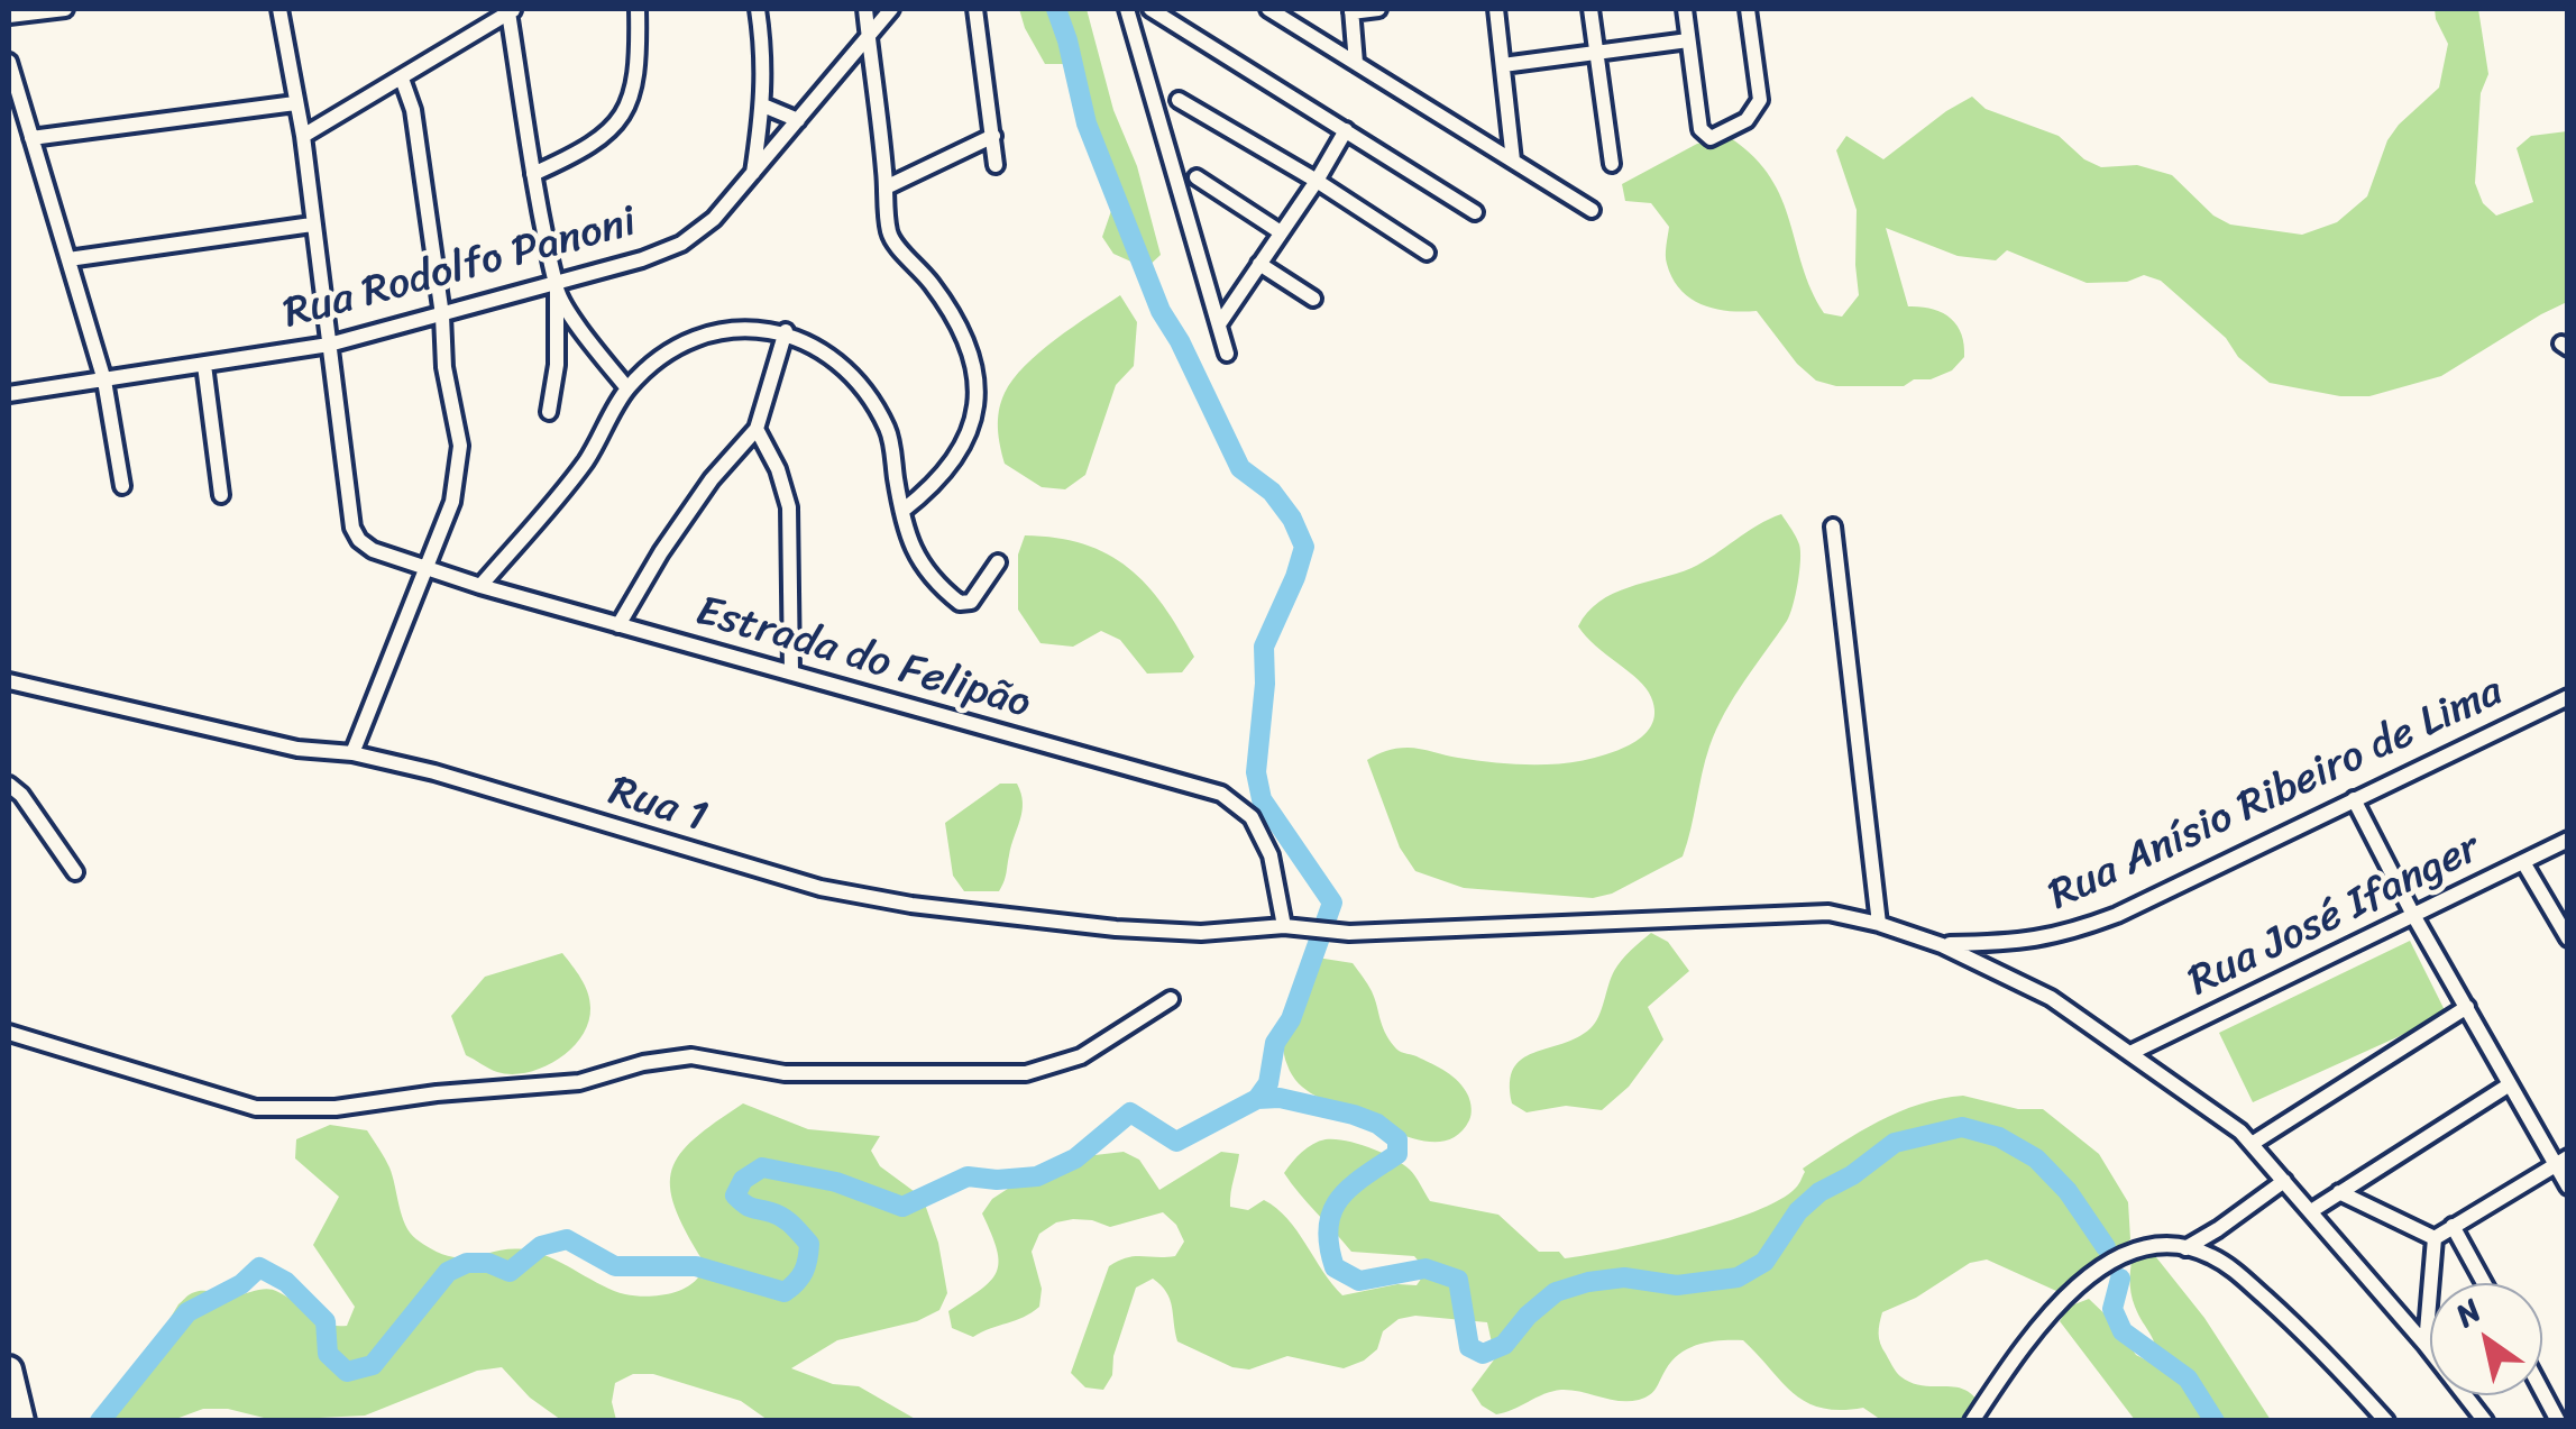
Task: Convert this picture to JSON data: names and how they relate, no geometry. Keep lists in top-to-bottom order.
{
  "streets": {
    "street": [
      "Rua Rodolfo Panoni",
      "Estrada do Felipão",
      "Rua Anísio Ribeiro de Lima",
      "Rua 1",
      "Rua José Ifanger"
    ]
  },
  "crossings": [
    ["Rua Rodolfo Panoni", "Estrada do Felipão"],
    ["Estrada do Felipão", "Rua 1"]
  ],
  "north": "top left"
}
